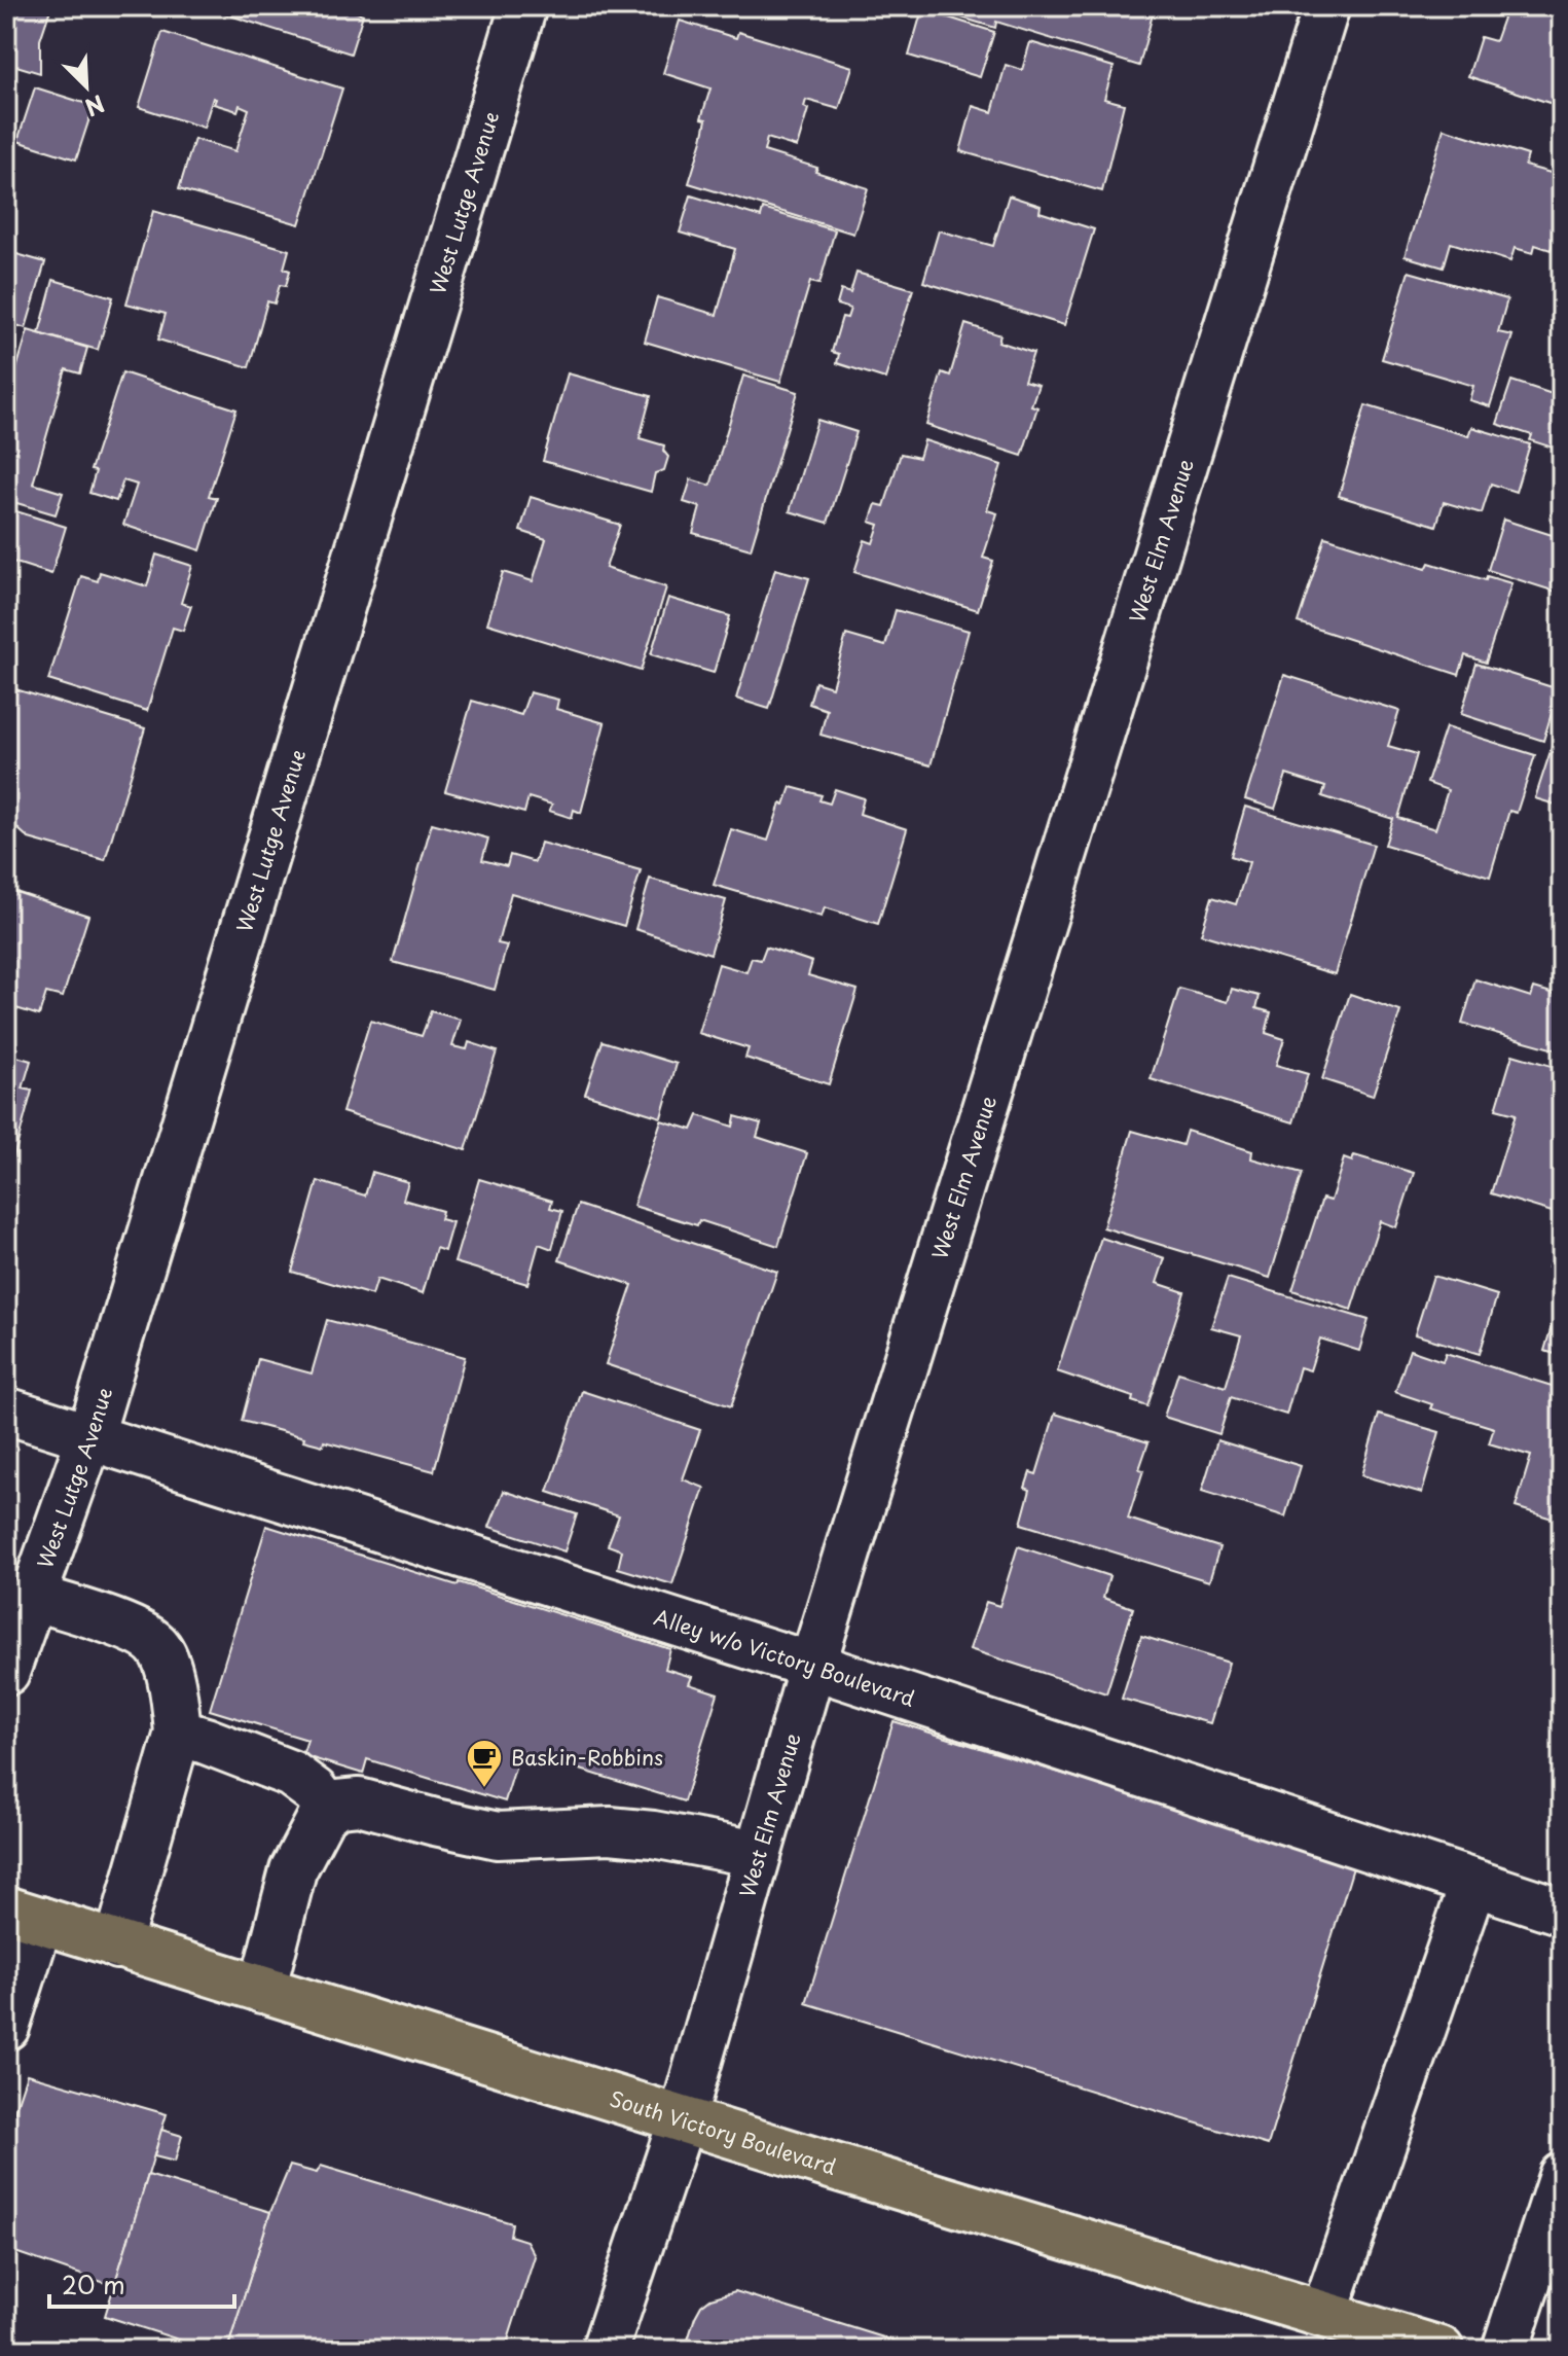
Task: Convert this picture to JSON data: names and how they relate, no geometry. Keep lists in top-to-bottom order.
{
  "streets": {
    "main road": ["South Victory Boulevard"],
    "street": ["West Lutge Avenue", "West Elm Avenue", "Alley w/o Victory Boulevard"]
  },
  "crossings": [
    ["West Lutge Avenue", "Alley w/o Victory Boulevard"],
    ["West Elm Avenue", "Alley w/o Victory Boulevard"],
    ["West Elm Avenue", "South Victory Boulevard"]
  ],
  "places": {
    "cafe": ["Baskin-Robbins"]
  },
  "scale_bar": "20 m",
  "north": "bottom right"
}
